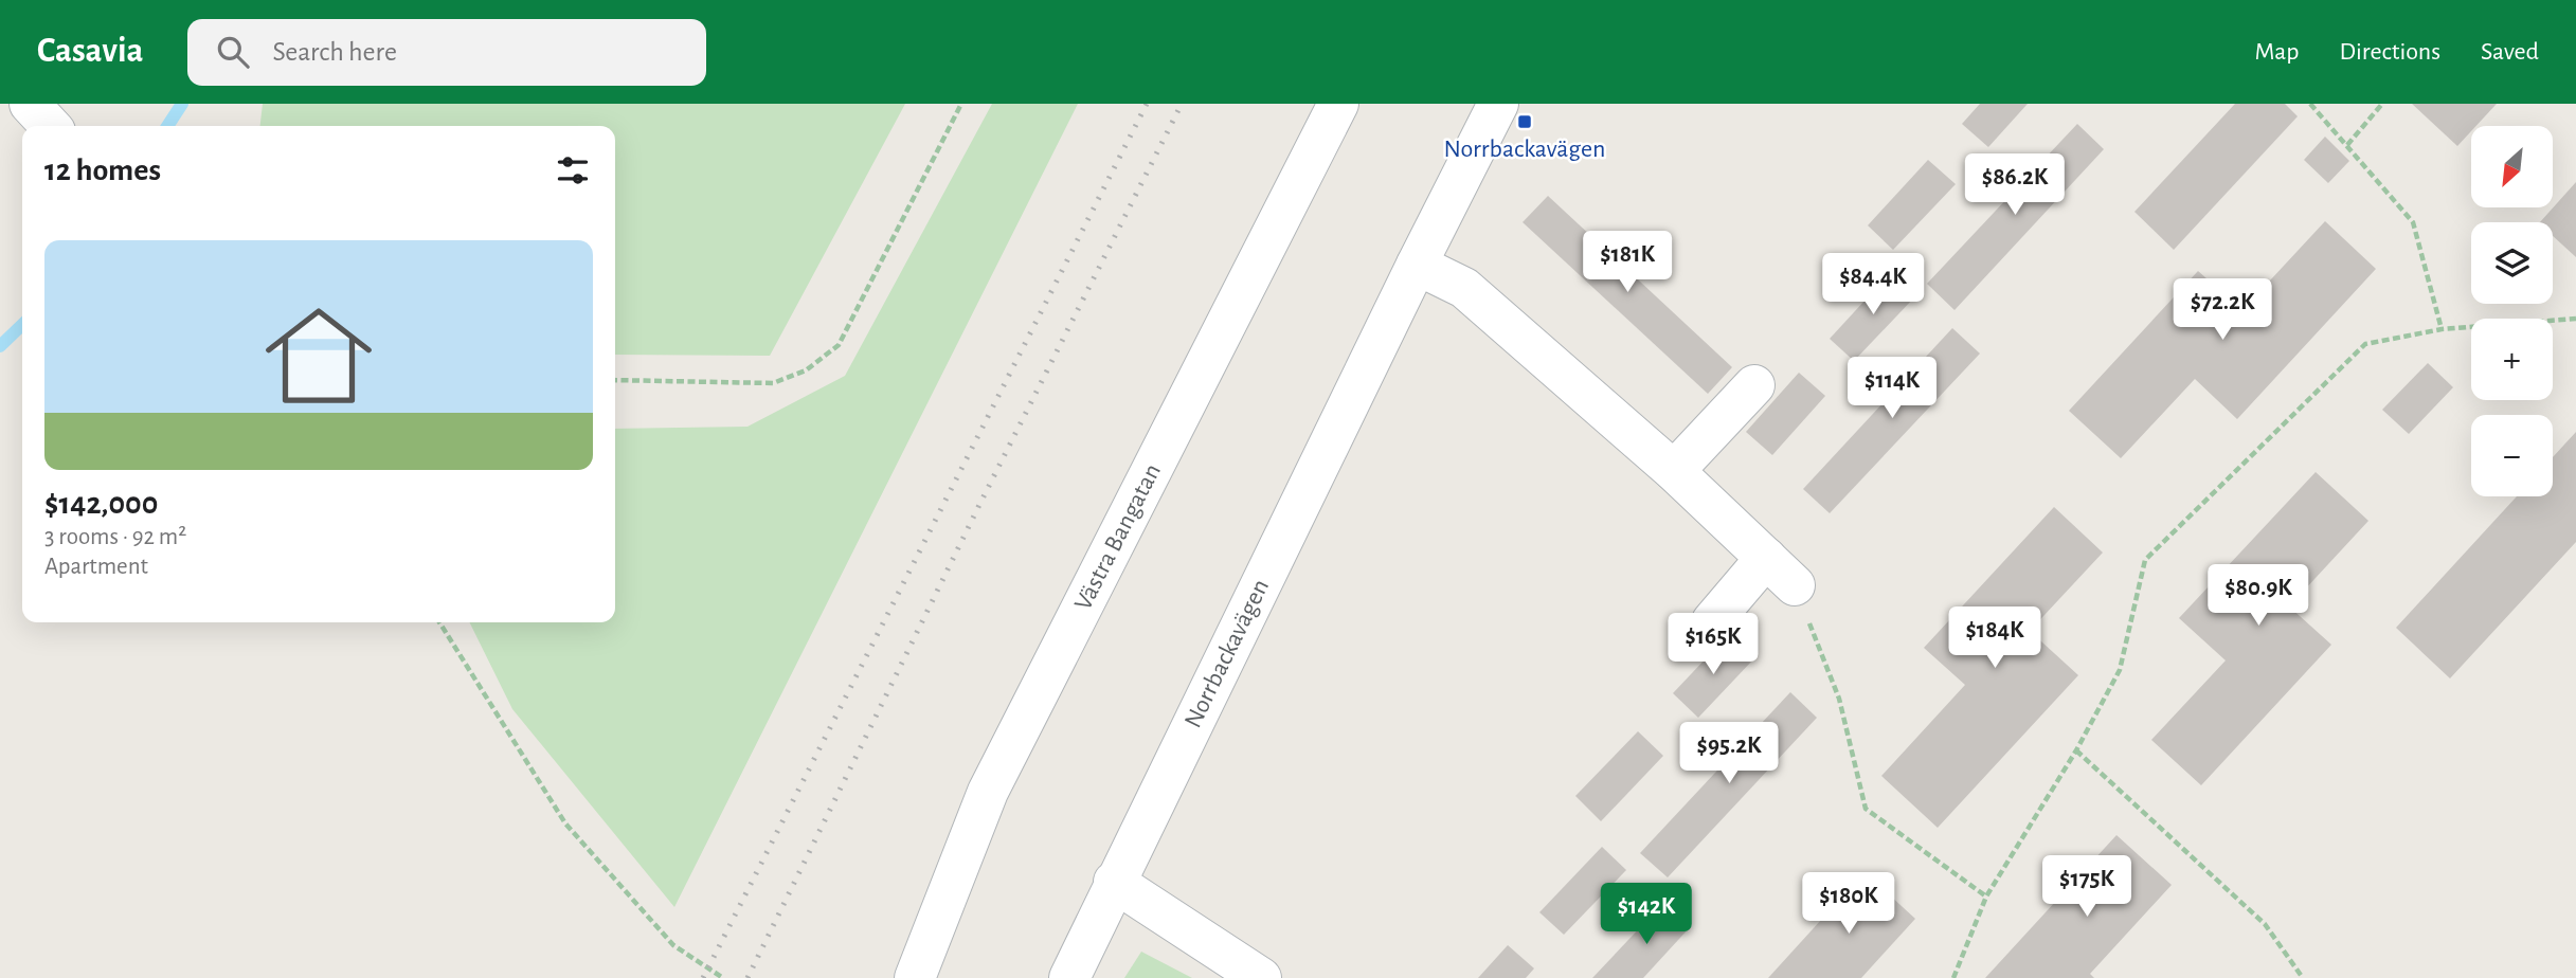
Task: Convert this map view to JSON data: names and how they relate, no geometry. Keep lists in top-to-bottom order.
{
  "streets": {
    "street": ["Västra Bangatan", "Norrbackavägen"]
  },
  "places": {
    "transit": ["Norrbackavägen"]
  },
  "north": "bottom left",
  "page": {
    "header": "Casavia",
    "search": "Search here",
    "nav": ["Map", "Directions", "Saved"],
    "map_buttons": ["+", "−"],
    "heading": "12 homes",
    "price": [
      "$86.2K",
      "$181K",
      "$84.4K",
      "$72.2K",
      "$114K",
      "$80.9K",
      "$184K",
      "$165K",
      "$95.2K",
      "$175K",
      "$180K",
      "$142K"
    ],
    "list": [
      {
        "name": "$142,000",
        "note": "3 rooms · 92 m² · Apartment"
      }
    ]
  }
}
